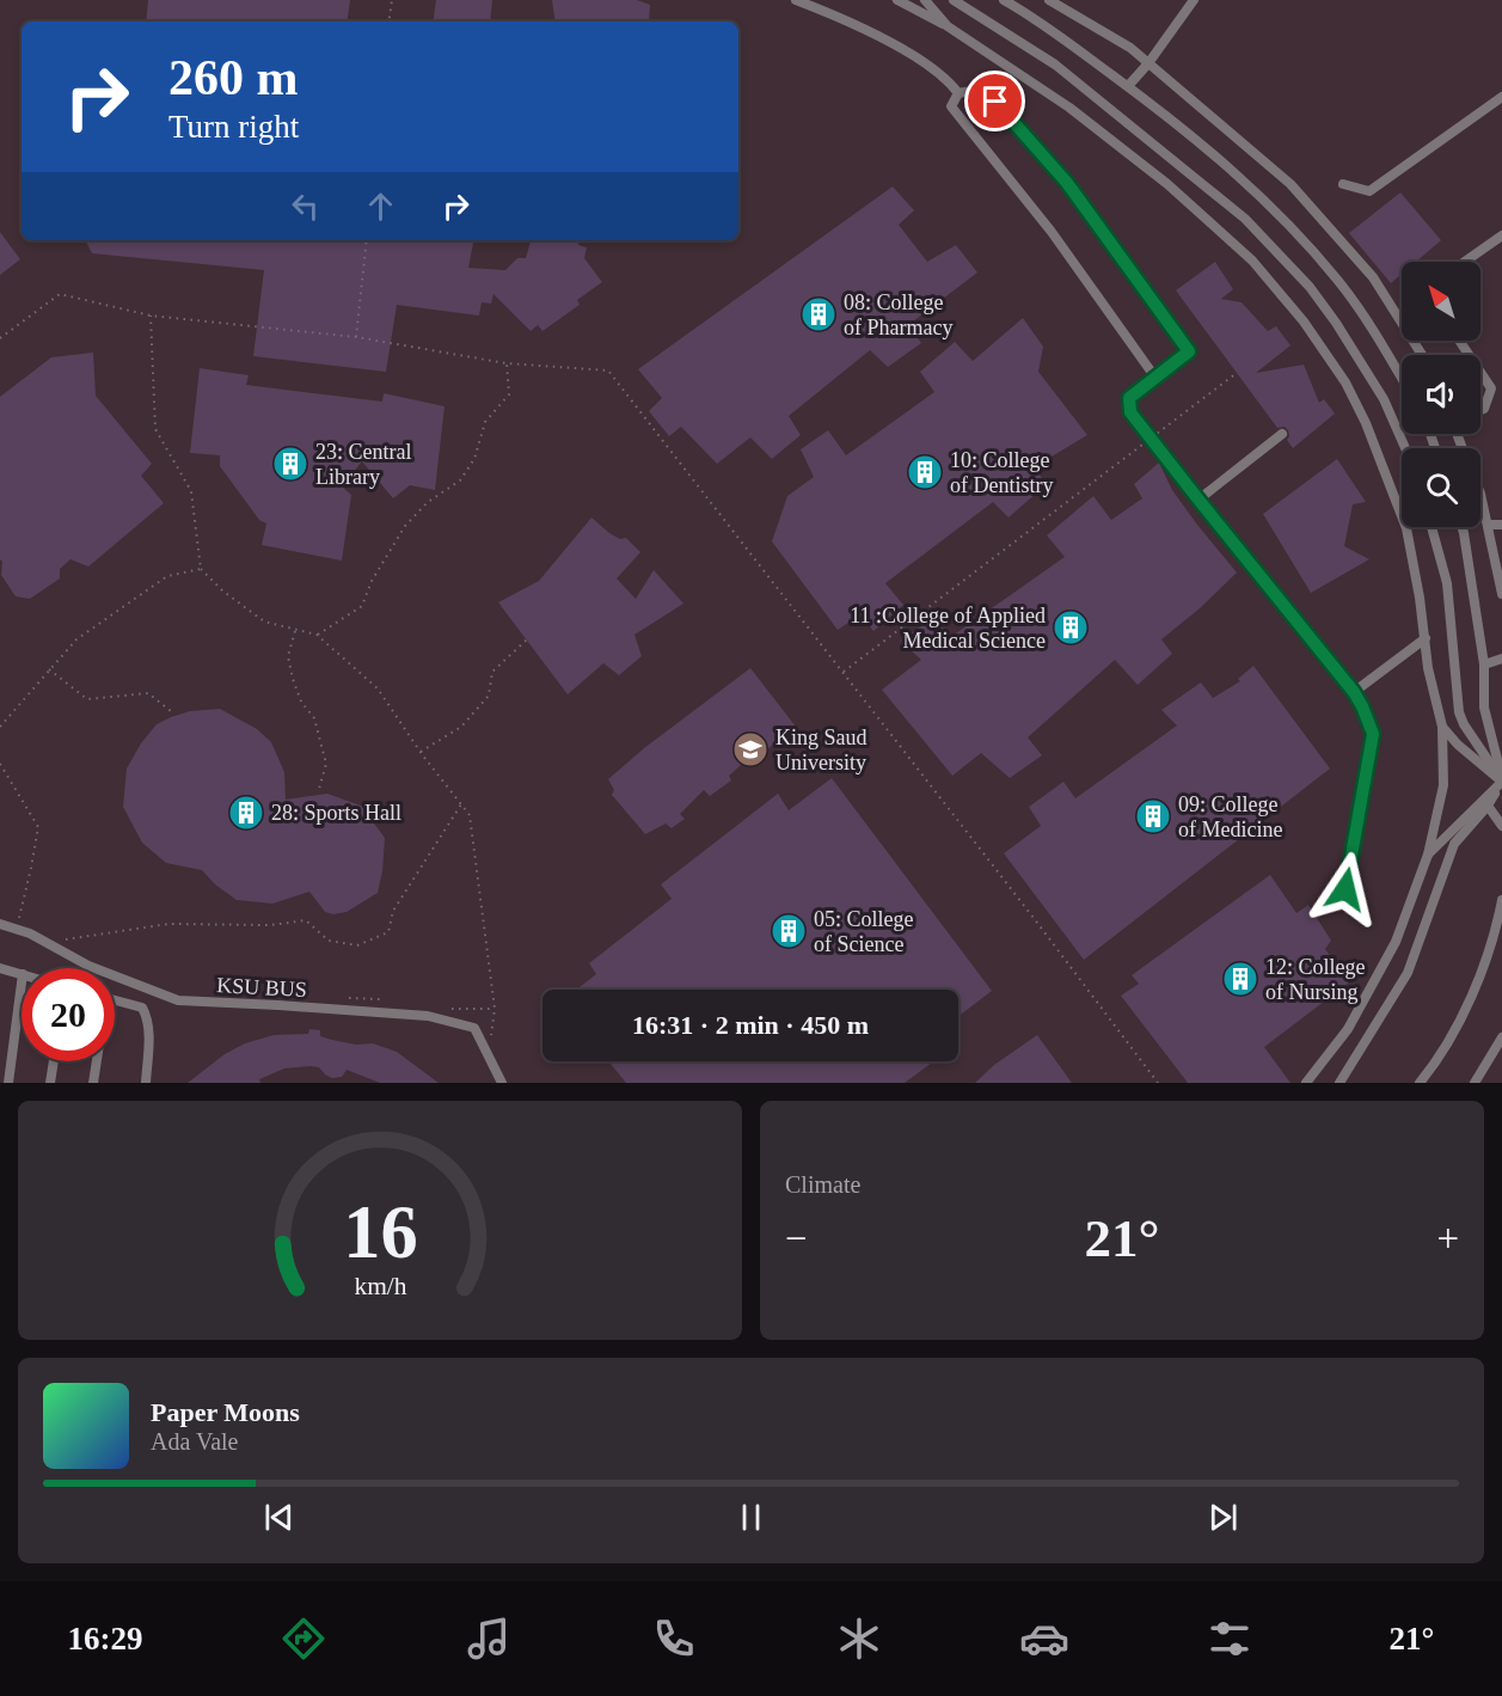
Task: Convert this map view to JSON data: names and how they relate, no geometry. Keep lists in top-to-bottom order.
{
  "streets": {
    "lane": ["KSU BUS"]
  },
  "places": {
    "building": [
      "08: College of Pharmacy",
      "23: Central Library",
      "10: College of Dentistry",
      "11 :College of Applied Medical Science",
      "28: Sports Hall",
      "09: College of Medicine",
      "05: College of Science",
      "12: College of Nursing"
    ],
    "school or university": ["King Saud University"]
  },
  "north": "top left",
  "page": {
    "turn": ["260 m", "Turn right"],
    "limit": "20",
    "trip": "16:31 · 2 min · 450 m",
    "tile": "Climate",
    "heat": ["−", "21°", "+"],
    "song": ["Paper Moons", "Ada Vale"],
    "tabs": ["16:29", "21°"],
    "gauge": ["16", "km/h"]
  }
}
